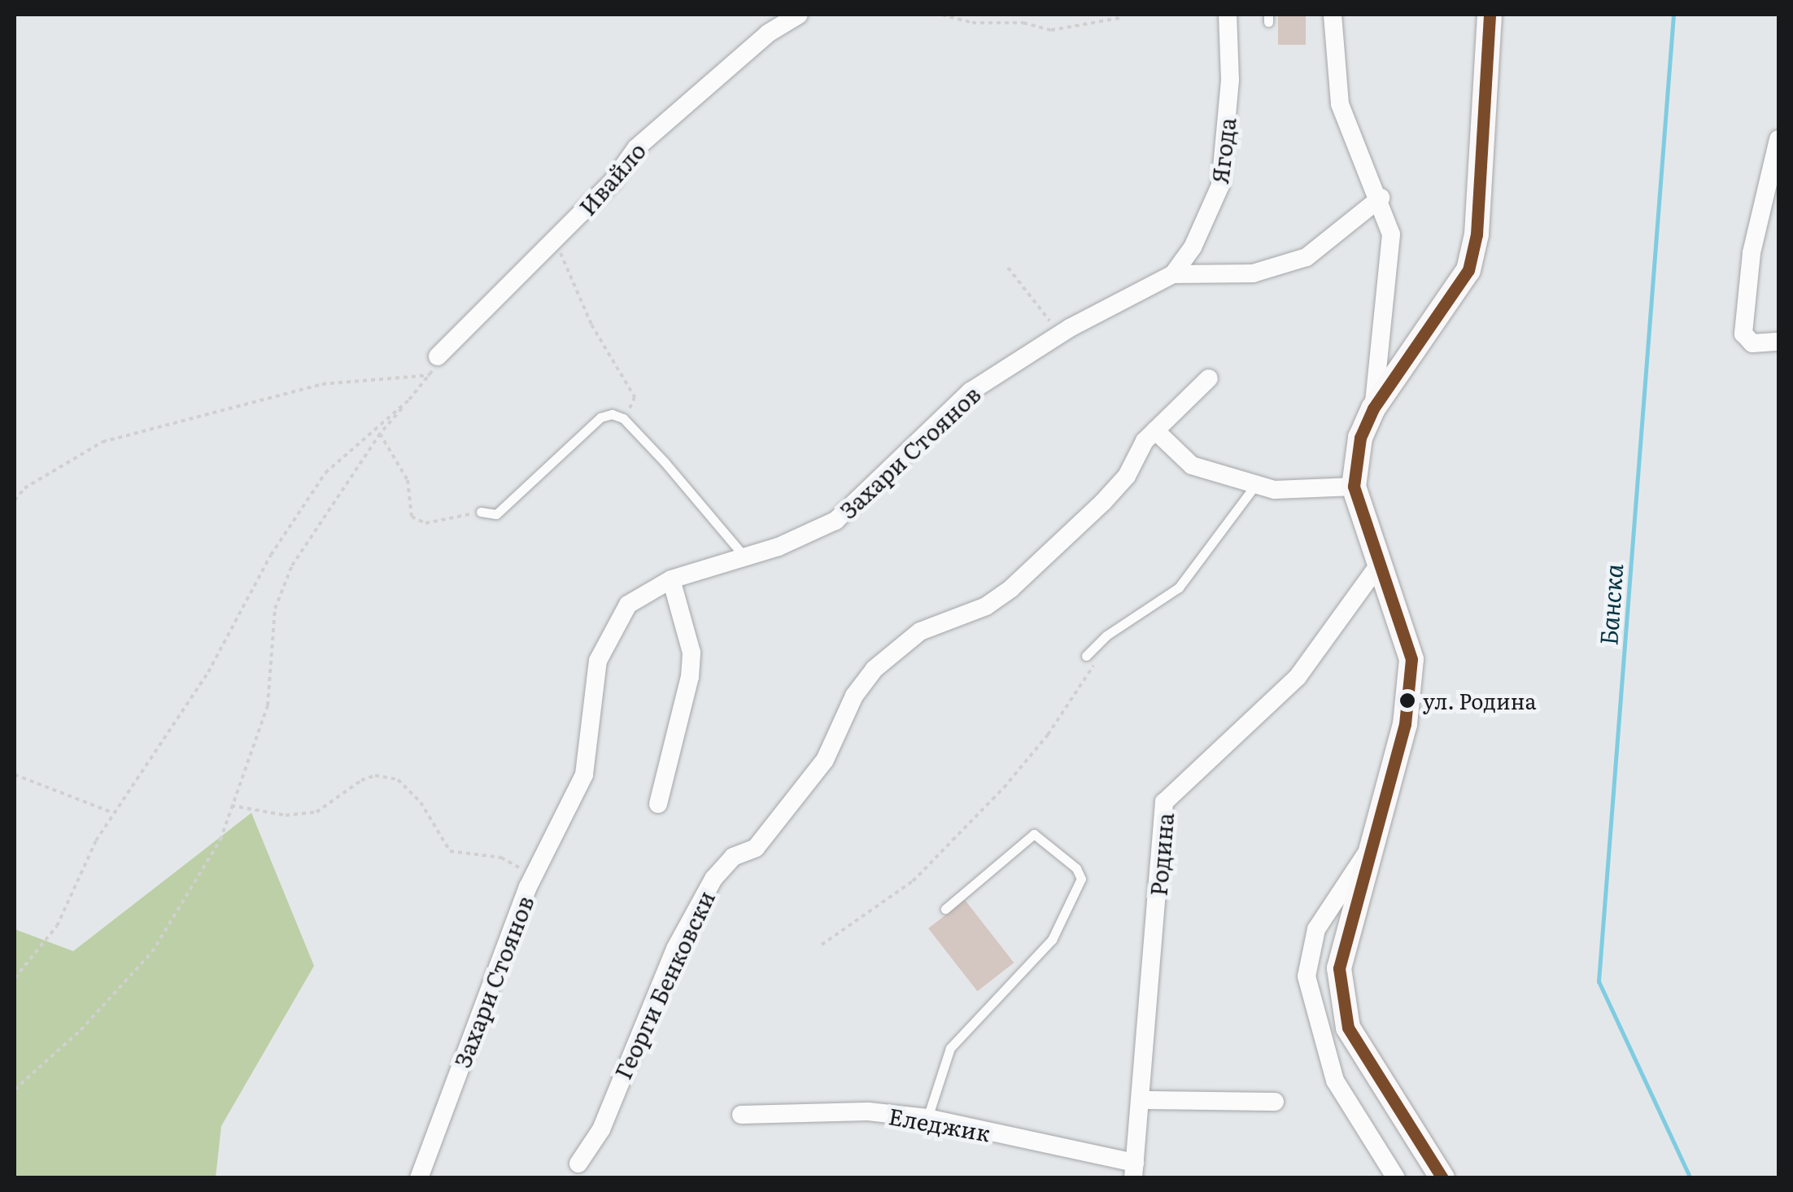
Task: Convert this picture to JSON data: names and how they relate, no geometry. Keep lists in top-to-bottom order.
{
  "streets": {
    "street": [
      "Ягода",
      "Ивайло",
      "Захари Стоянов",
      "Родина",
      "Георги Бенковски",
      "Еледжик"
    ]
  },
  "crossings": [
    ["Ягода", "Захари Стоянов"],
    ["Родина", "Еледжик"]
  ],
  "water": ["Банска"],
  "places": ["ул. Родина"]
}
